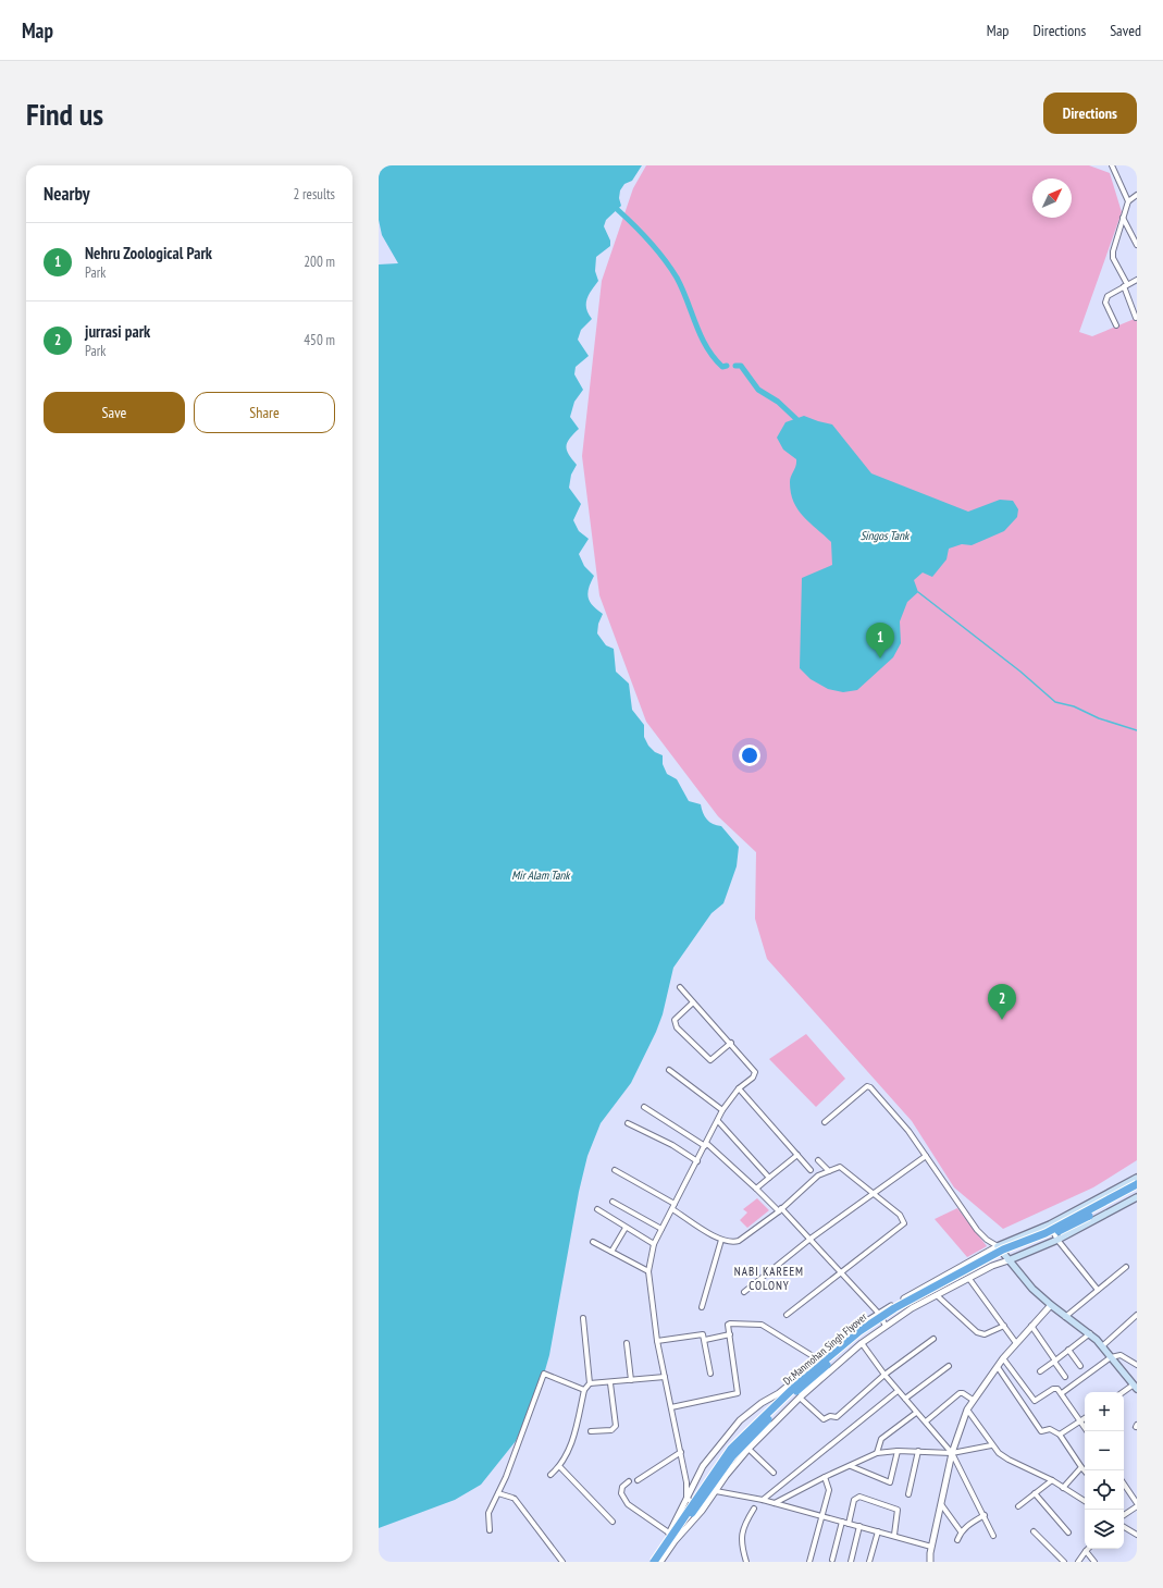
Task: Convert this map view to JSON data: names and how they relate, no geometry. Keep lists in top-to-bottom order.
{
  "streets": {
    "highway": ["Dr.Manmohan Singh Flyover"]
  },
  "districts": ["NABI KAREEM COLONY"],
  "water": ["Singos Tank", "Mir Alam Tank"],
  "north": "top right",
  "page": {
    "header": "Map",
    "nav": ["Map", "Directions", "Saved"],
    "buttons": [
      "Directions",
      ["Save", "Share"]
    ],
    "title": "Find us",
    "heading": ["Nearby", "2 results"],
    "list": [
      {
        "mark": "1",
        "name": "Nehru Zoological Park",
        "note": "Park",
        "value": "200 m"
      },
      {
        "mark": "2",
        "name": "jurrasi park",
        "note": "Park",
        "value": "450 m"
      }
    ],
    "pins": ["1", "2"],
    "map_buttons": ["+", "−"]
  }
}
